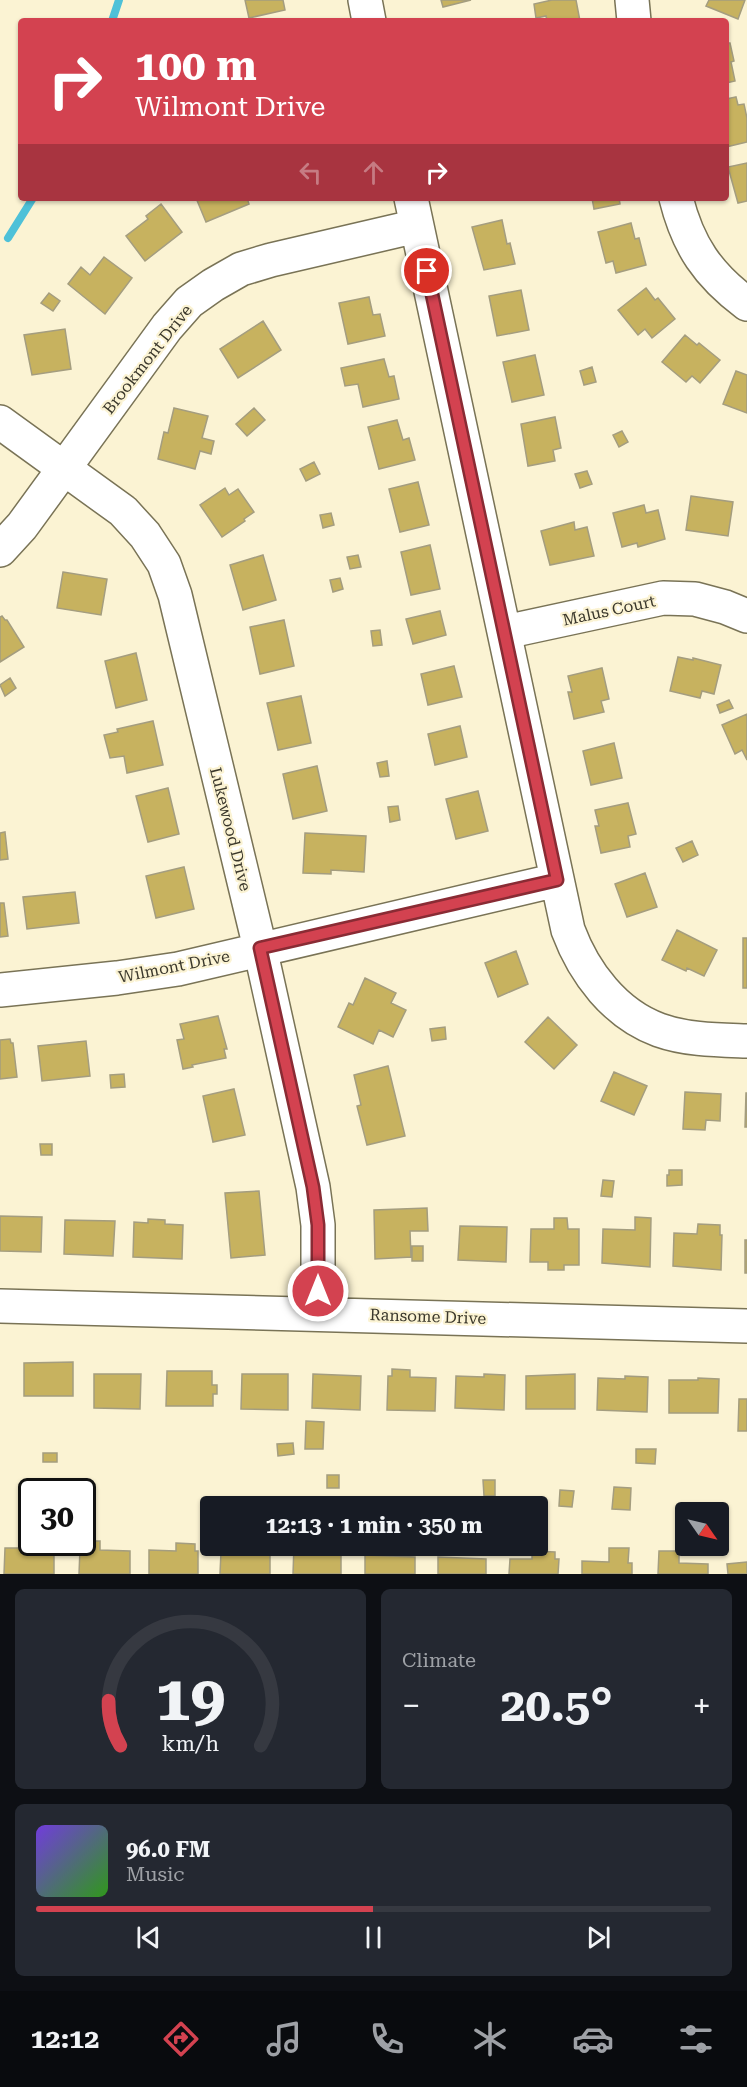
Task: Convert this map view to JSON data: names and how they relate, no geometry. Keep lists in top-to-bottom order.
{
  "streets": {
    "street": [
      "Brookmont Drive",
      "Malus Court",
      "Lukewood Drive",
      "Wilmont Drive",
      "Ransome Drive"
    ]
  },
  "crossings": [
    ["Brookmont Drive", "Lukewood Drive"],
    ["Lukewood Drive", "Wilmont Drive"],
    ["Lukewood Drive", "Ransome Drive"]
  ],
  "north": "bottom right",
  "page": {
    "turn": ["100 m", "Wilmont Drive"],
    "limit": "30",
    "trip": "12:13 · 1 min · 350 m",
    "tile": "Climate",
    "heat": ["−", "20.5°", "+"],
    "song": ["96.0 FM", "Music"],
    "tabs": "12:12",
    "gauge": ["19", "km/h"]
  }
}
